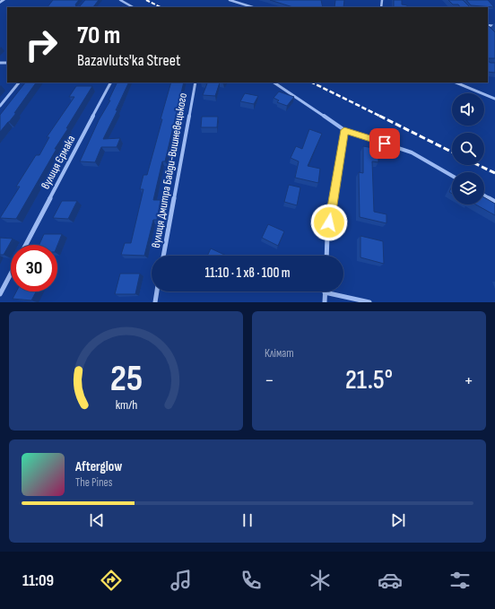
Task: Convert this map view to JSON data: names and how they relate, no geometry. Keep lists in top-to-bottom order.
{
  "streets": {
    "street": ["вулиця Єрмака", "вулиця Дмитра Байди-Вишневецького"]
  },
  "page": {
    "turn": ["70 m", "Bazavluts'ka Street"],
    "limit": "30",
    "trip": "11:10 · 1 хв · 100 m",
    "tile": "Клімат",
    "heat": ["−", "21.5°", "+"],
    "song": ["Afterglow", "The Pines"],
    "tabs": "11:09",
    "gauge": ["25", "km/h"]
  }
}
